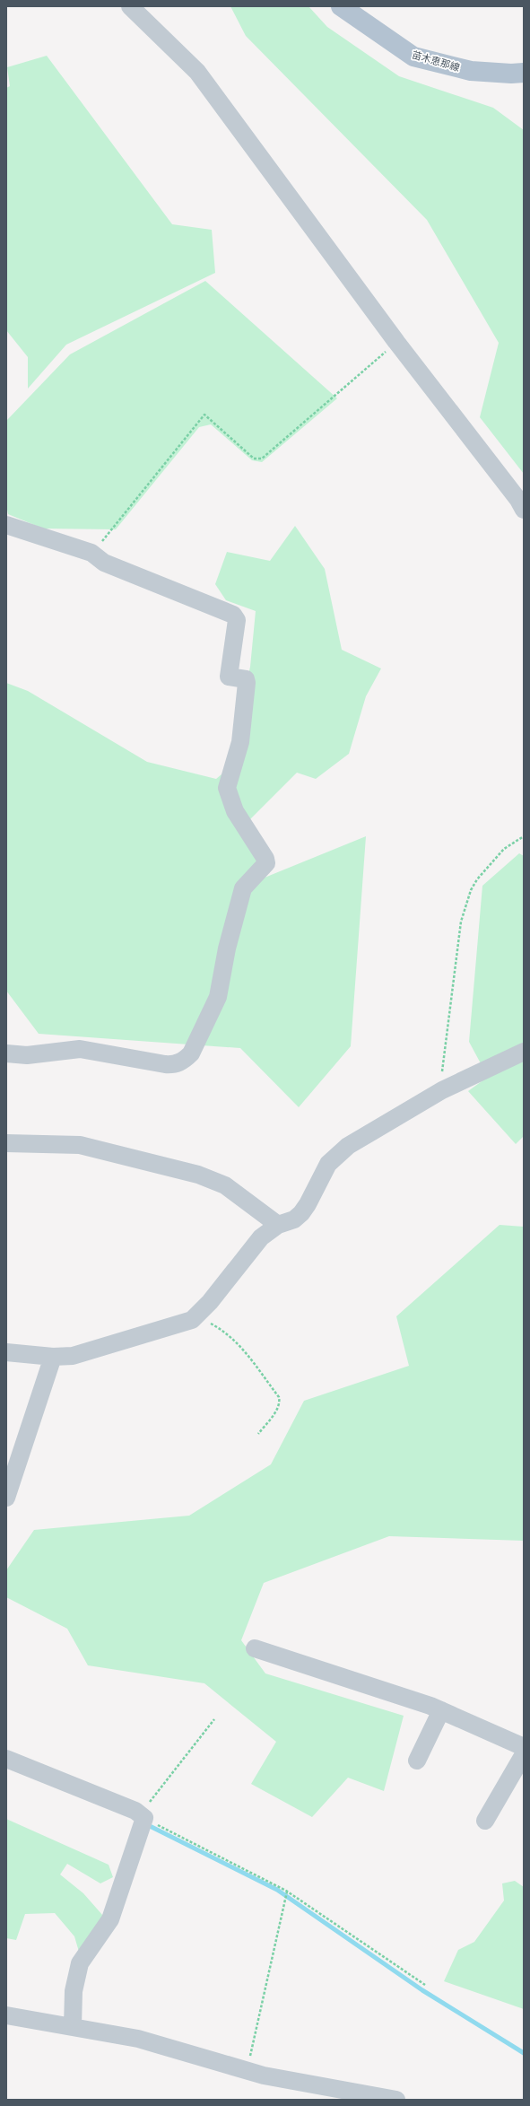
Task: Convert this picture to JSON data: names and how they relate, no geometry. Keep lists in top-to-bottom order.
{
  "streets": {
    "main road": ["苗木恵那線"]
  }
}
